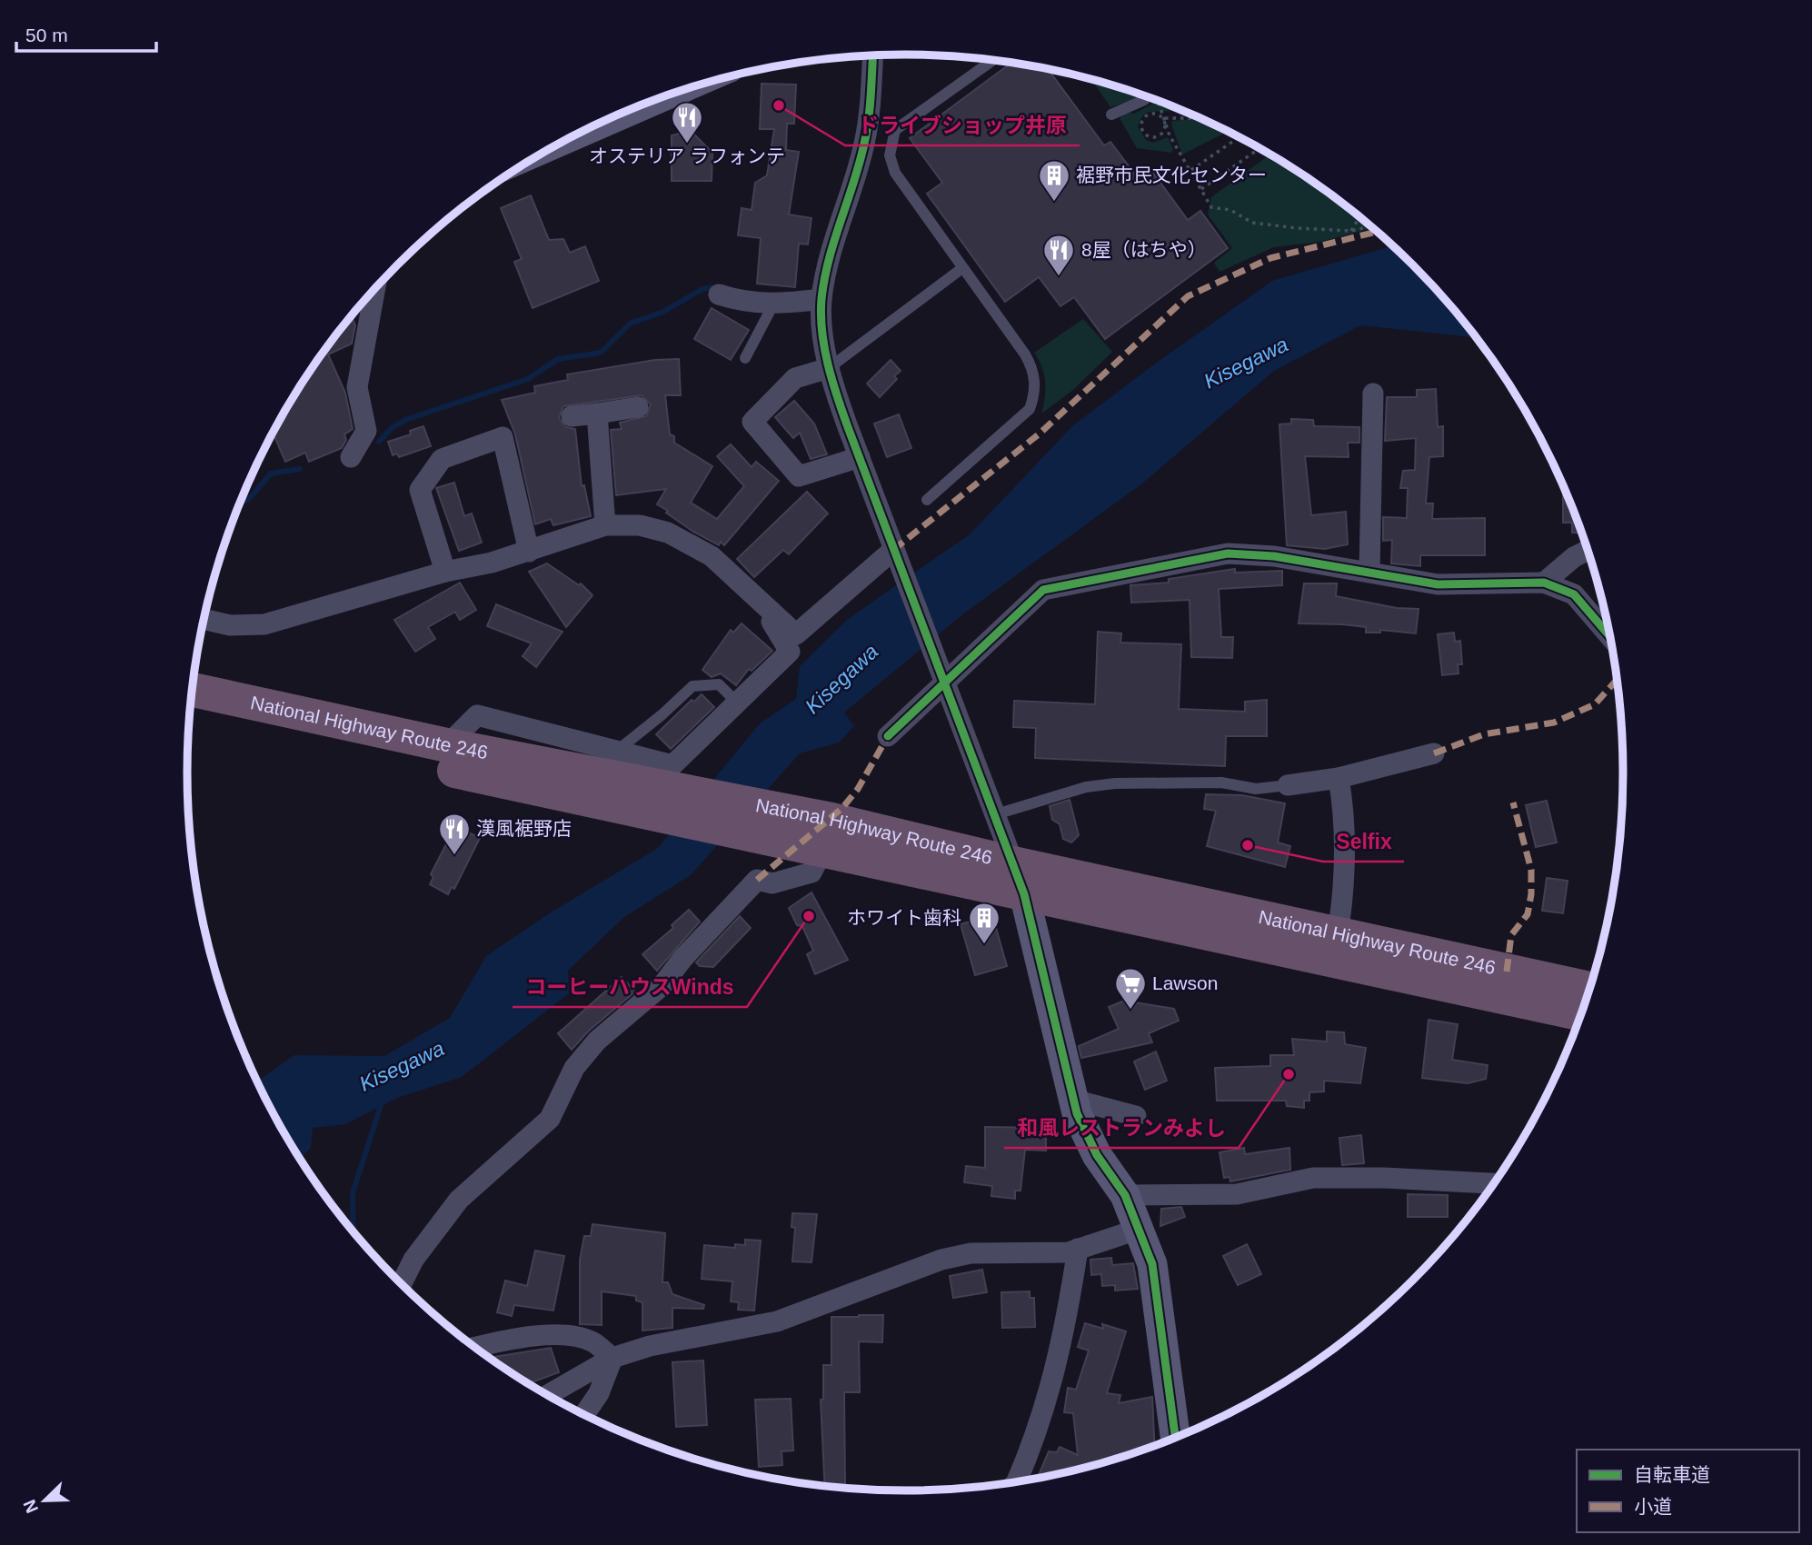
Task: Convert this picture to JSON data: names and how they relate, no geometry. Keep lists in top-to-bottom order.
{
  "streets": {
    "highway": ["National Highway Route 246"]
  },
  "water": ["Kisegawa"],
  "places": {
    "other": [
      "ドライブショップ井原",
      "Selfix",
      "コーヒーハウスWinds",
      "和風レストランみよし"
    ],
    "restaurant": ["オステリア ラフォンテ", "8屋（はちや）", "漢風裾野店"],
    "building": ["裾野市民文化センター", "ホワイト歯科"],
    "supermarket": ["Lawson"]
  },
  "legend": ["自転車道", "小道"],
  "scale_bar": "50 m",
  "north": "bottom left"
}
